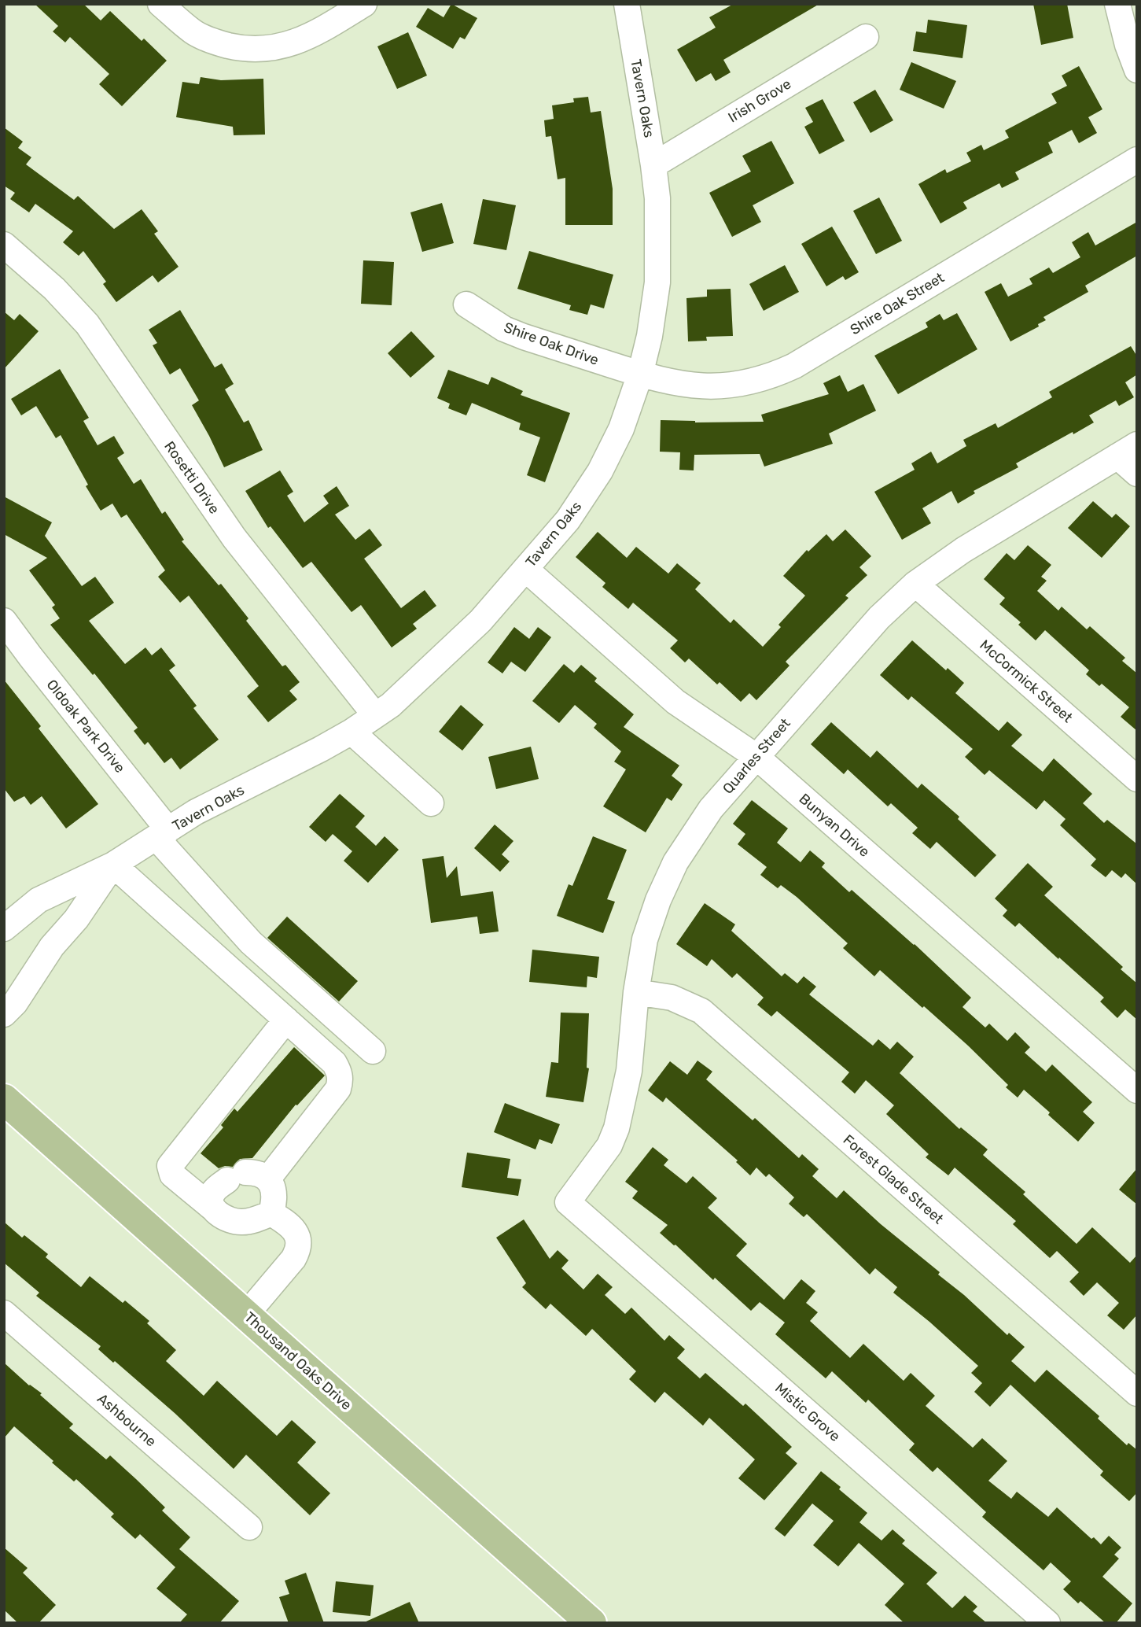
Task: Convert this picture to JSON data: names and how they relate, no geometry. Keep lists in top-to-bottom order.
{
  "streets": {
    "main road": ["Thousand Oaks Drive"],
    "street": [
      "Tavern Oaks",
      "Irish Grove",
      "Shire Oak Street",
      "Shire Oak Drive",
      "Rosetti Drive",
      "McCormick Street",
      "Oldoak Park Drive",
      "Quarles Street",
      "Bunyan Drive",
      "Forest Glade Street",
      "Mistic Grove",
      "Ashbourne"
    ]
  },
  "crossings": [
    ["Tavern Oaks", "Irish Grove"],
    ["Tavern Oaks", "Shire Oak Street"],
    ["Tavern Oaks", "Shire Oak Drive"],
    ["Tavern Oaks", "Rosetti Drive"],
    ["Tavern Oaks", "Oldoak Park Drive"],
    ["Tavern Oaks", "Bunyan Drive"],
    ["Shire Oak Street", "Shire Oak Drive"],
    ["McCormick Street", "Quarles Street"],
    ["Quarles Street", "Bunyan Drive"],
    ["Quarles Street", "Forest Glade Street"],
    ["Quarles Street", "Mistic Grove"]
  ]
}
